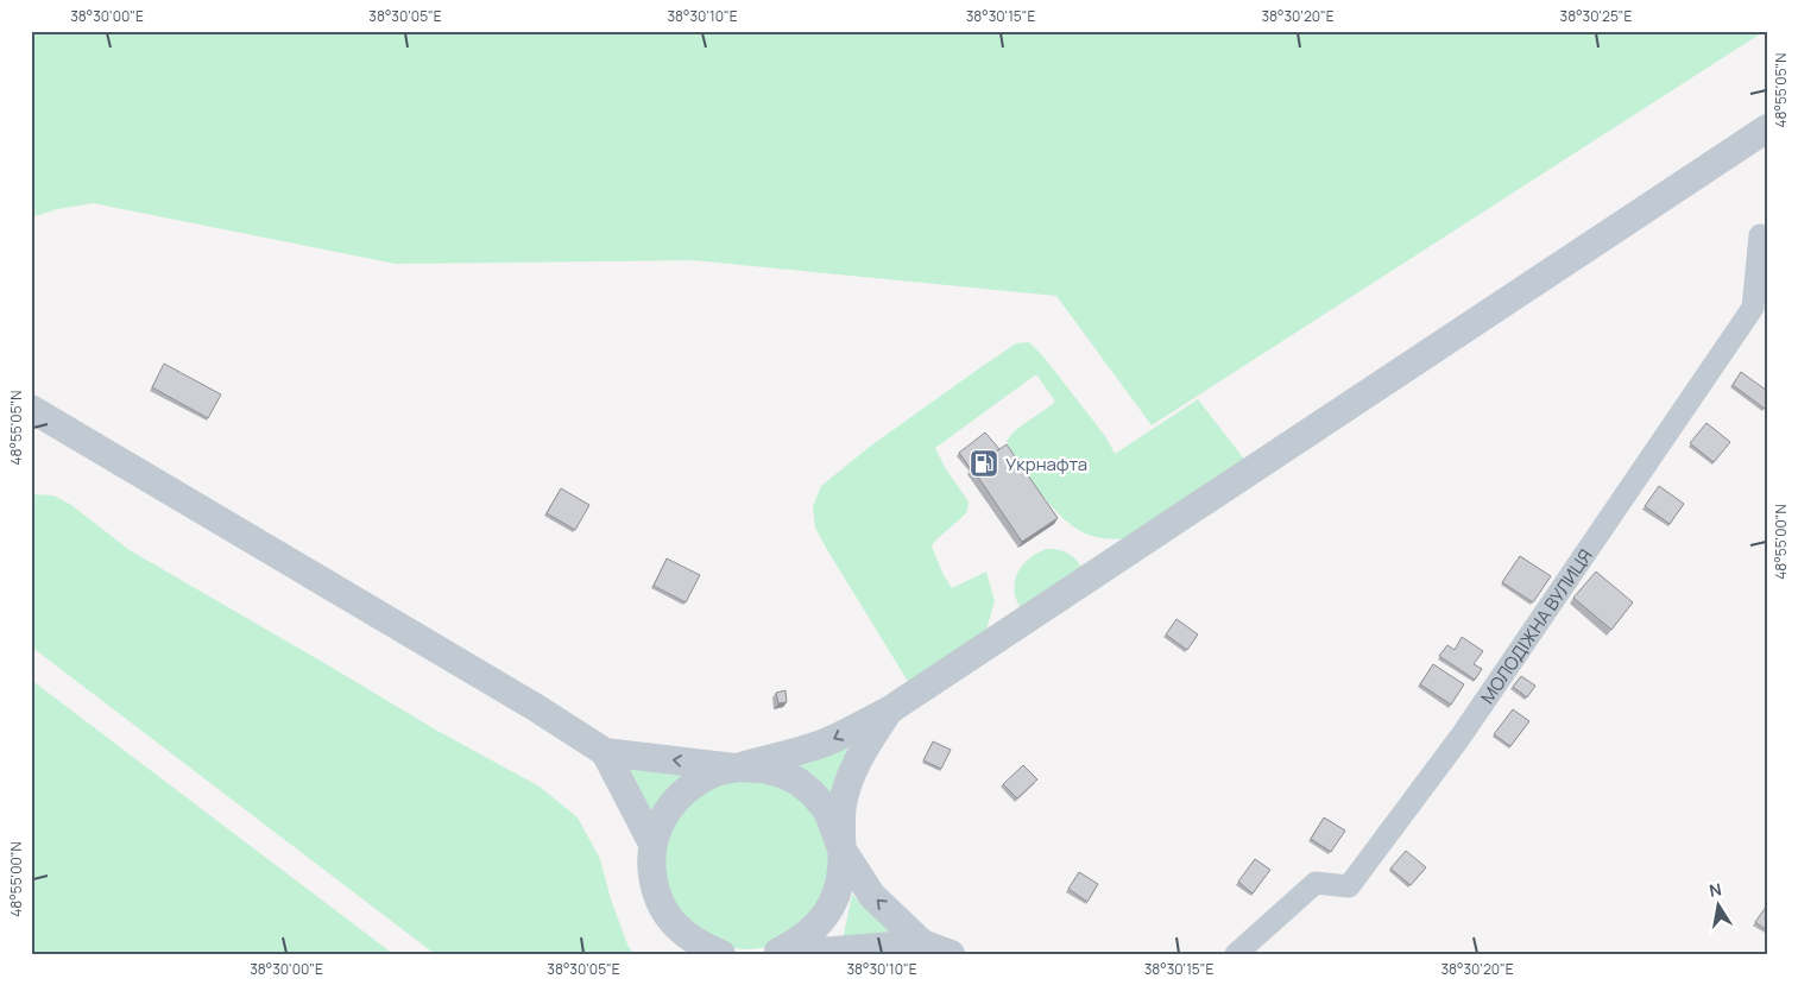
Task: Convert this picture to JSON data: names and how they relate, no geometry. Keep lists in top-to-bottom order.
{
  "streets": {
    "street": ["МОЛОДІЖНА ВУЛИЦЯ"]
  },
  "places": {
    "fuel station": ["Укрнафта"]
  },
  "north": "top",
  "coordinates": [
    "38°30'00\"E",
    "38°30'05\"E",
    "38°30'10\"E",
    "38°30'15\"E",
    "38°30'20\"E",
    "38°30'25\"E",
    "48°55'05\"N",
    "48°55'00\"N"
  ]
}
